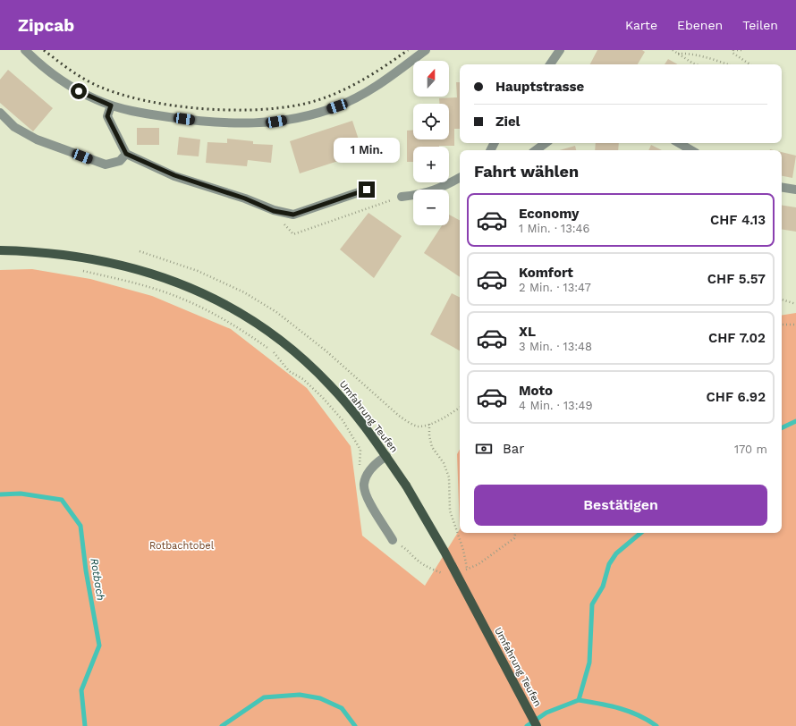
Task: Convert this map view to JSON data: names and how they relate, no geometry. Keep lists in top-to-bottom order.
{
  "streets": {
    "main road": ["Umfahrung Teufen"]
  },
  "water": ["Rotbach"],
  "parks": ["Rotbachtobel"],
  "north": "top",
  "page": {
    "header": "Zipcab",
    "nav": ["Karte", "Ebenen", "Teilen"],
    "map_buttons": ["+", "−"],
    "banner": ["Hauptstrasse", "Ziel"],
    "bubble": "1 Min.",
    "heading": "Fahrt wählen",
    "list": [
      {
        "name": "Economy",
        "note": "1 Min. · 13:46",
        "value": "CHF 4.13"
      },
      {
        "name": "Komfort",
        "note": "2 Min. · 13:47",
        "value": "CHF 5.57"
      },
      {
        "name": "XL",
        "note": "3 Min. · 13:48",
        "value": "CHF 7.02"
      },
      {
        "name": "Moto",
        "note": "4 Min. · 13:49",
        "value": "CHF 6.92"
      }
    ],
    "pay": ["Bar", "170 m"],
    "buttons": "Bestätigen"
  }
}
